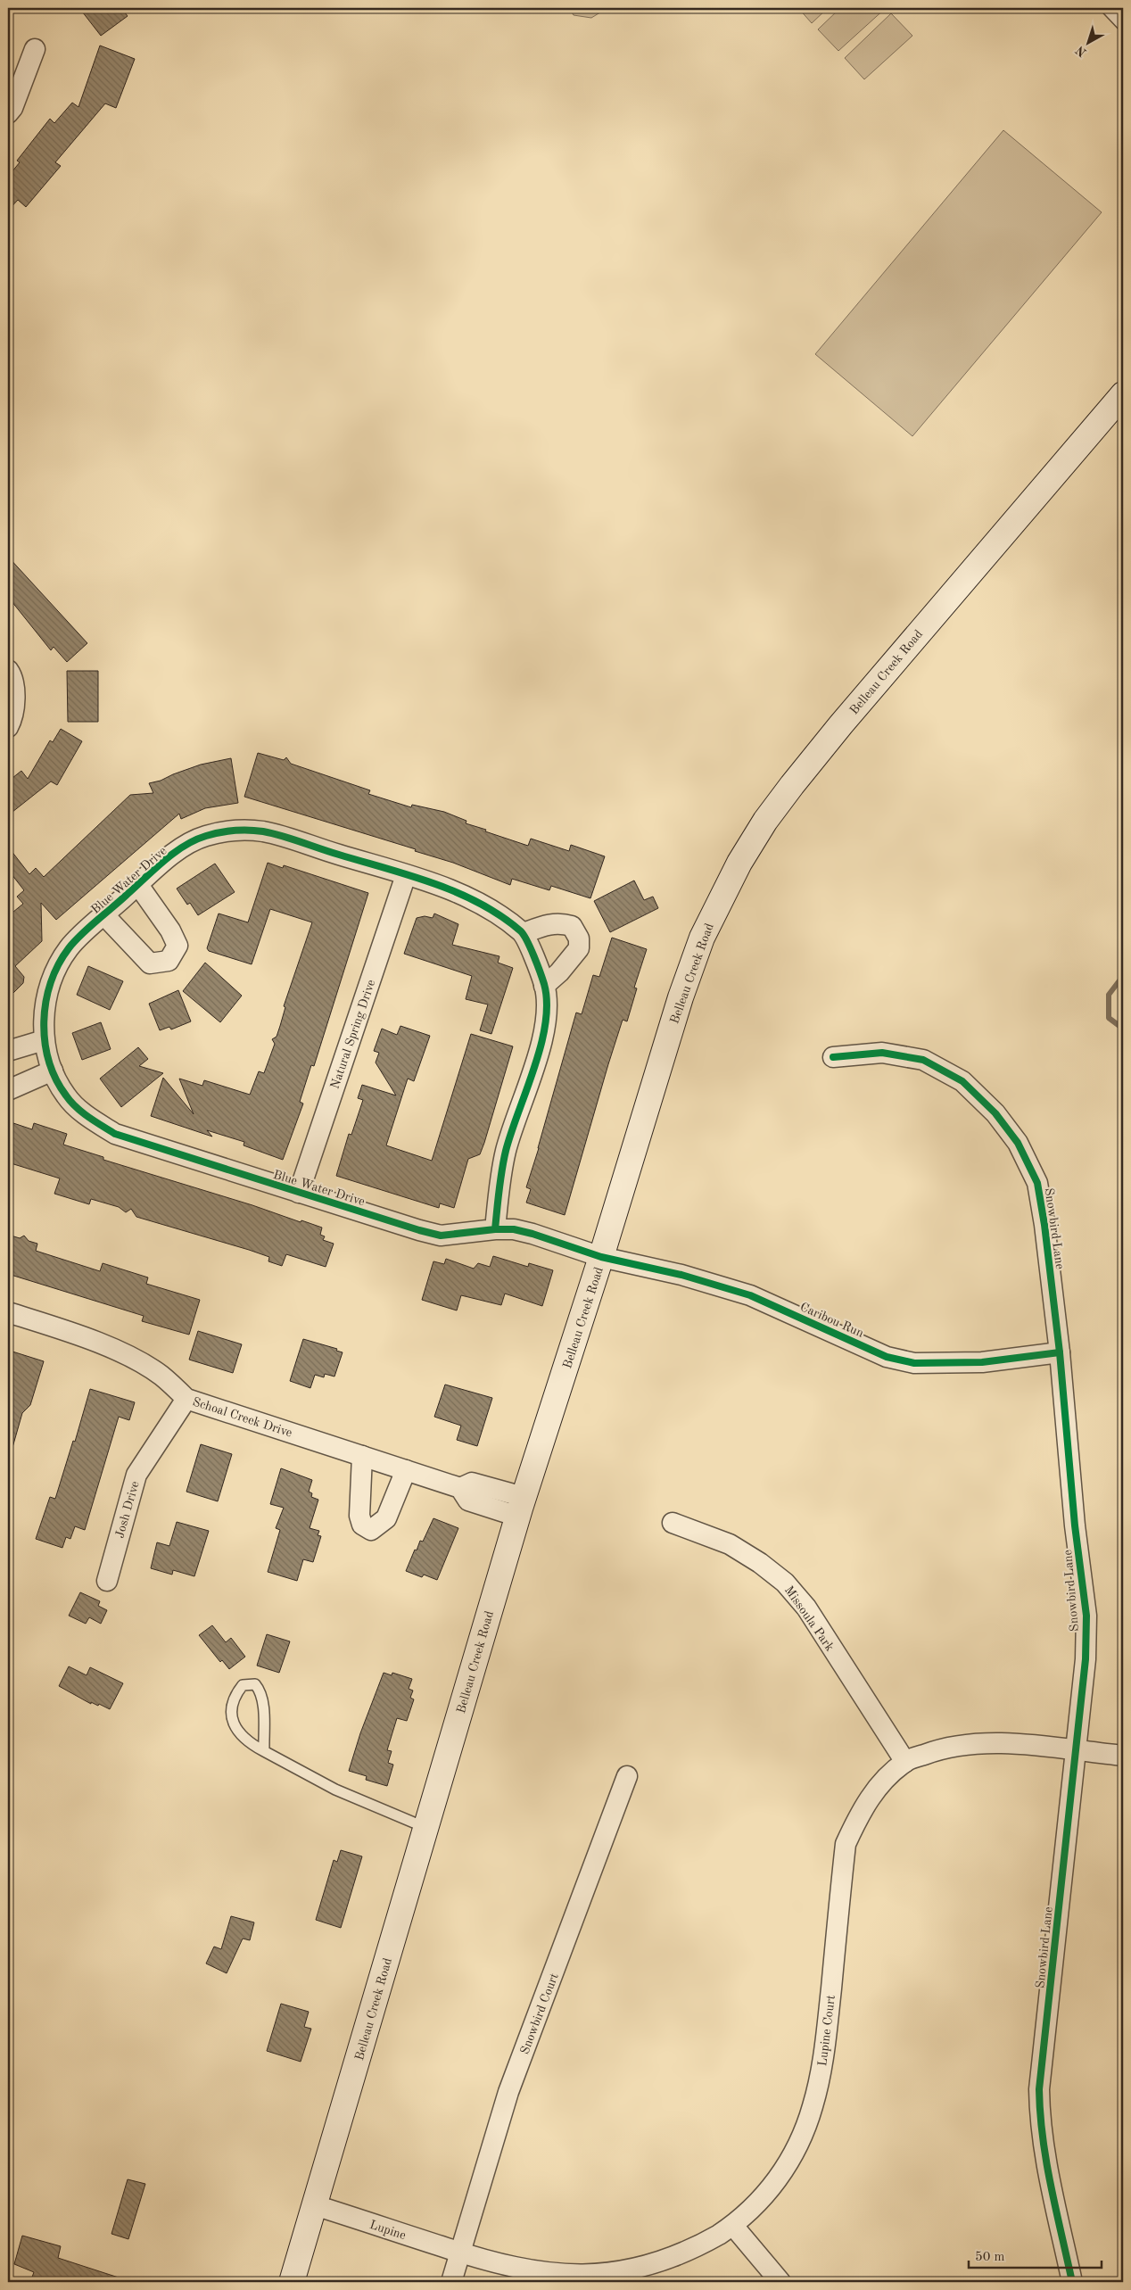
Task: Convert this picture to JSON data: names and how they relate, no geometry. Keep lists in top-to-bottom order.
{
  "streets": {
    "main road": ["Belleau Creek Road"],
    "street": [
      "Blue Water Drive",
      "Natural Spring Drive",
      "Snowbird Lane",
      "Caribou Run",
      "Schoal Creek Drive",
      "Josh Drive",
      "Missoula Park",
      "Snowbird Court",
      "Lupine Court",
      "Lupine"
    ]
  },
  "crossings": [
    ["Belleau Creek Road", "Blue Water Drive"],
    ["Belleau Creek Road", "Caribou Run"],
    ["Belleau Creek Road", "Schoal Creek Drive"],
    ["Belleau Creek Road", "Lupine"],
    ["Blue Water Drive", "Natural Spring Drive"],
    ["Blue Water Drive", "Caribou Run"],
    ["Snowbird Lane", "Caribou Run"],
    ["Snowbird Lane", "Lupine Court"],
    ["Schoal Creek Drive", "Josh Drive"],
    ["Missoula Park", "Lupine Court"],
    ["Snowbird Court", "Lupine Court"],
    ["Snowbird Court", "Lupine"],
    ["Lupine Court", "Lupine"]
  ],
  "scale_bar": "50 m",
  "north": "bottom left"
}
